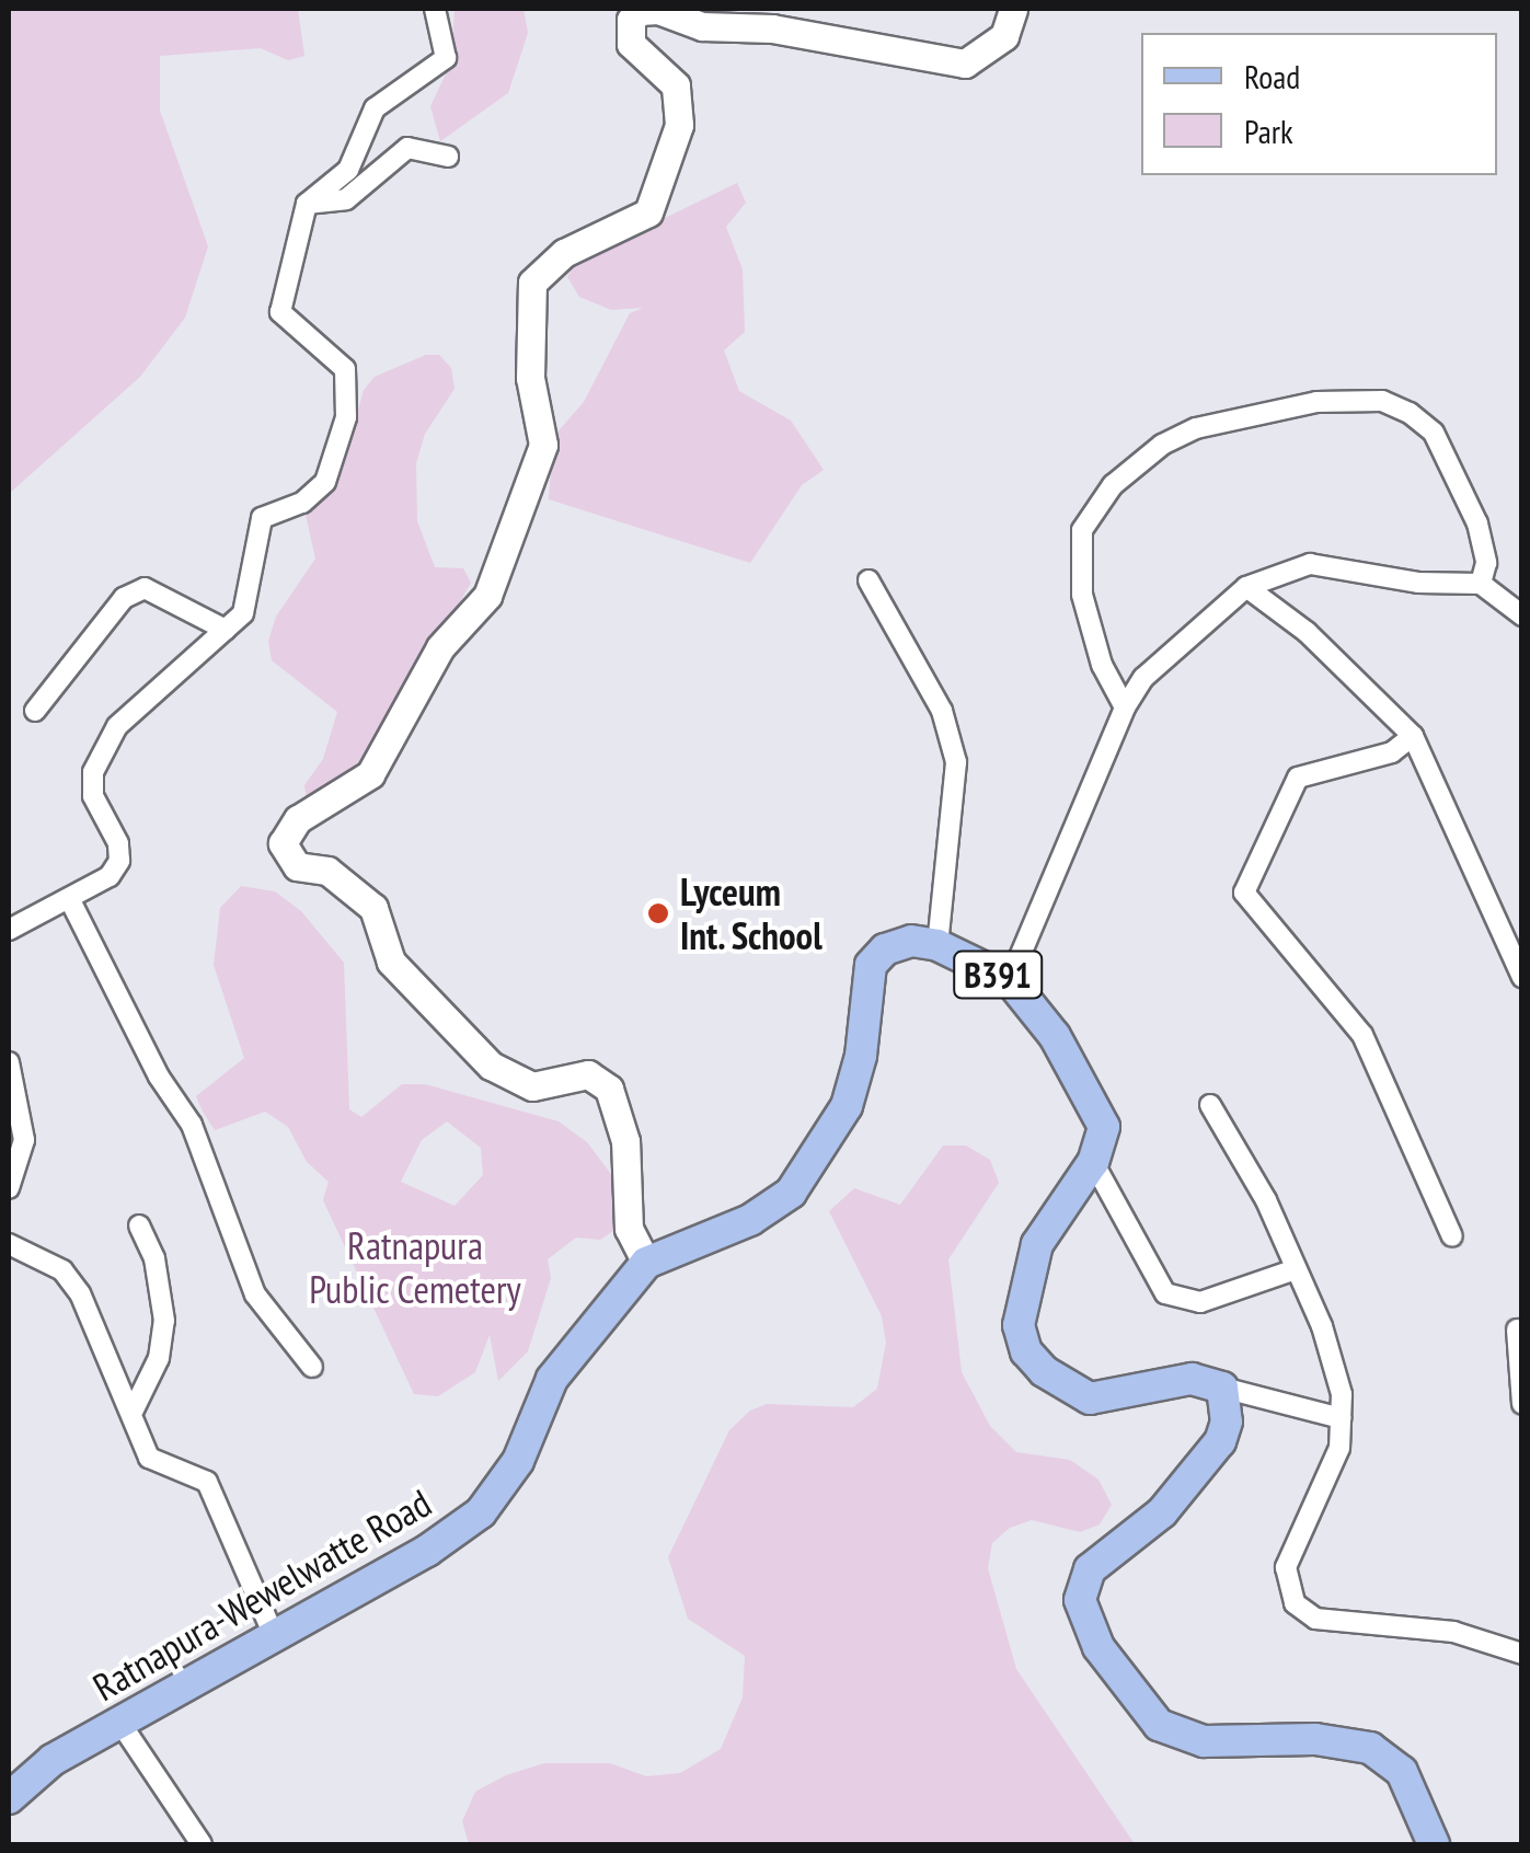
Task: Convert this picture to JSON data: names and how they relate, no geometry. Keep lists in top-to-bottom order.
{
  "streets": {
    "main road": ["B391", "Ratnapura-Wewelwatte Road"]
  },
  "crossings": [
    ["B391", "Ratnapura-Wewelwatte Road"]
  ],
  "parks": ["Ratnapura Public Cemetery"],
  "places": ["Lyceum Int. School"],
  "legend": ["Road", "Park"]
}
